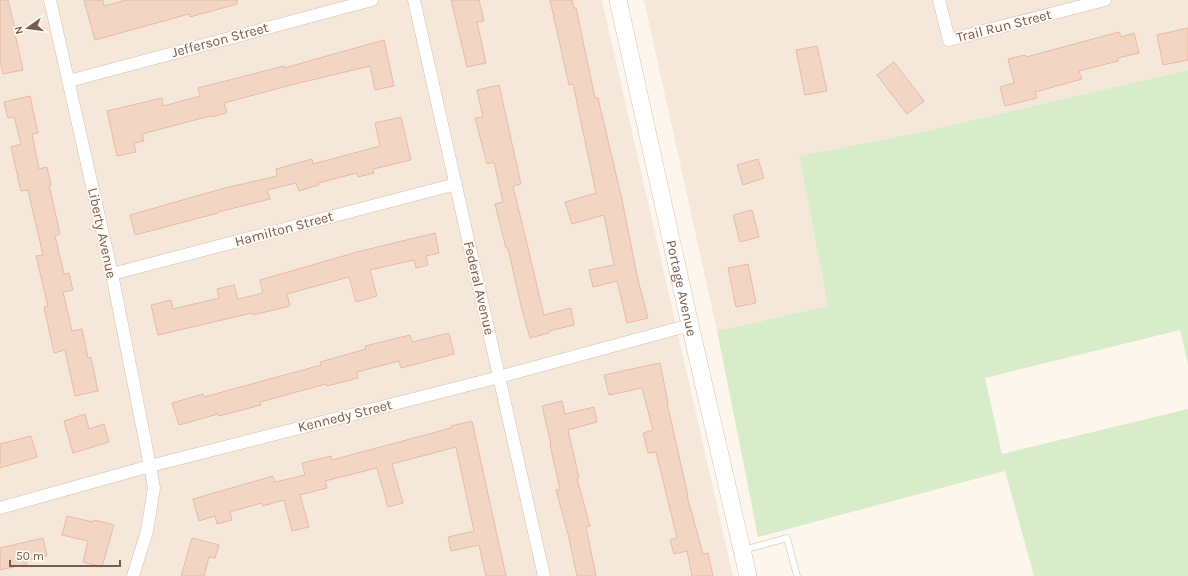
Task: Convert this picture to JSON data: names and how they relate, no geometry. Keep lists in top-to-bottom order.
{
  "streets": {
    "street": [
      "Trail Run Street",
      "Jefferson Street",
      "Hamilton Street",
      "Liberty Avenue",
      "Federal Avenue",
      "Portage Avenue",
      "Kennedy Street"
    ]
  },
  "crossings": [
    ["Jefferson Street", "Liberty Avenue"],
    ["Hamilton Street", "Liberty Avenue"],
    ["Hamilton Street", "Federal Avenue"],
    ["Liberty Avenue", "Kennedy Street"],
    ["Federal Avenue", "Kennedy Street"],
    ["Portage Avenue", "Kennedy Street"]
  ],
  "scale_bar": "50 m",
  "north": "left"
}
